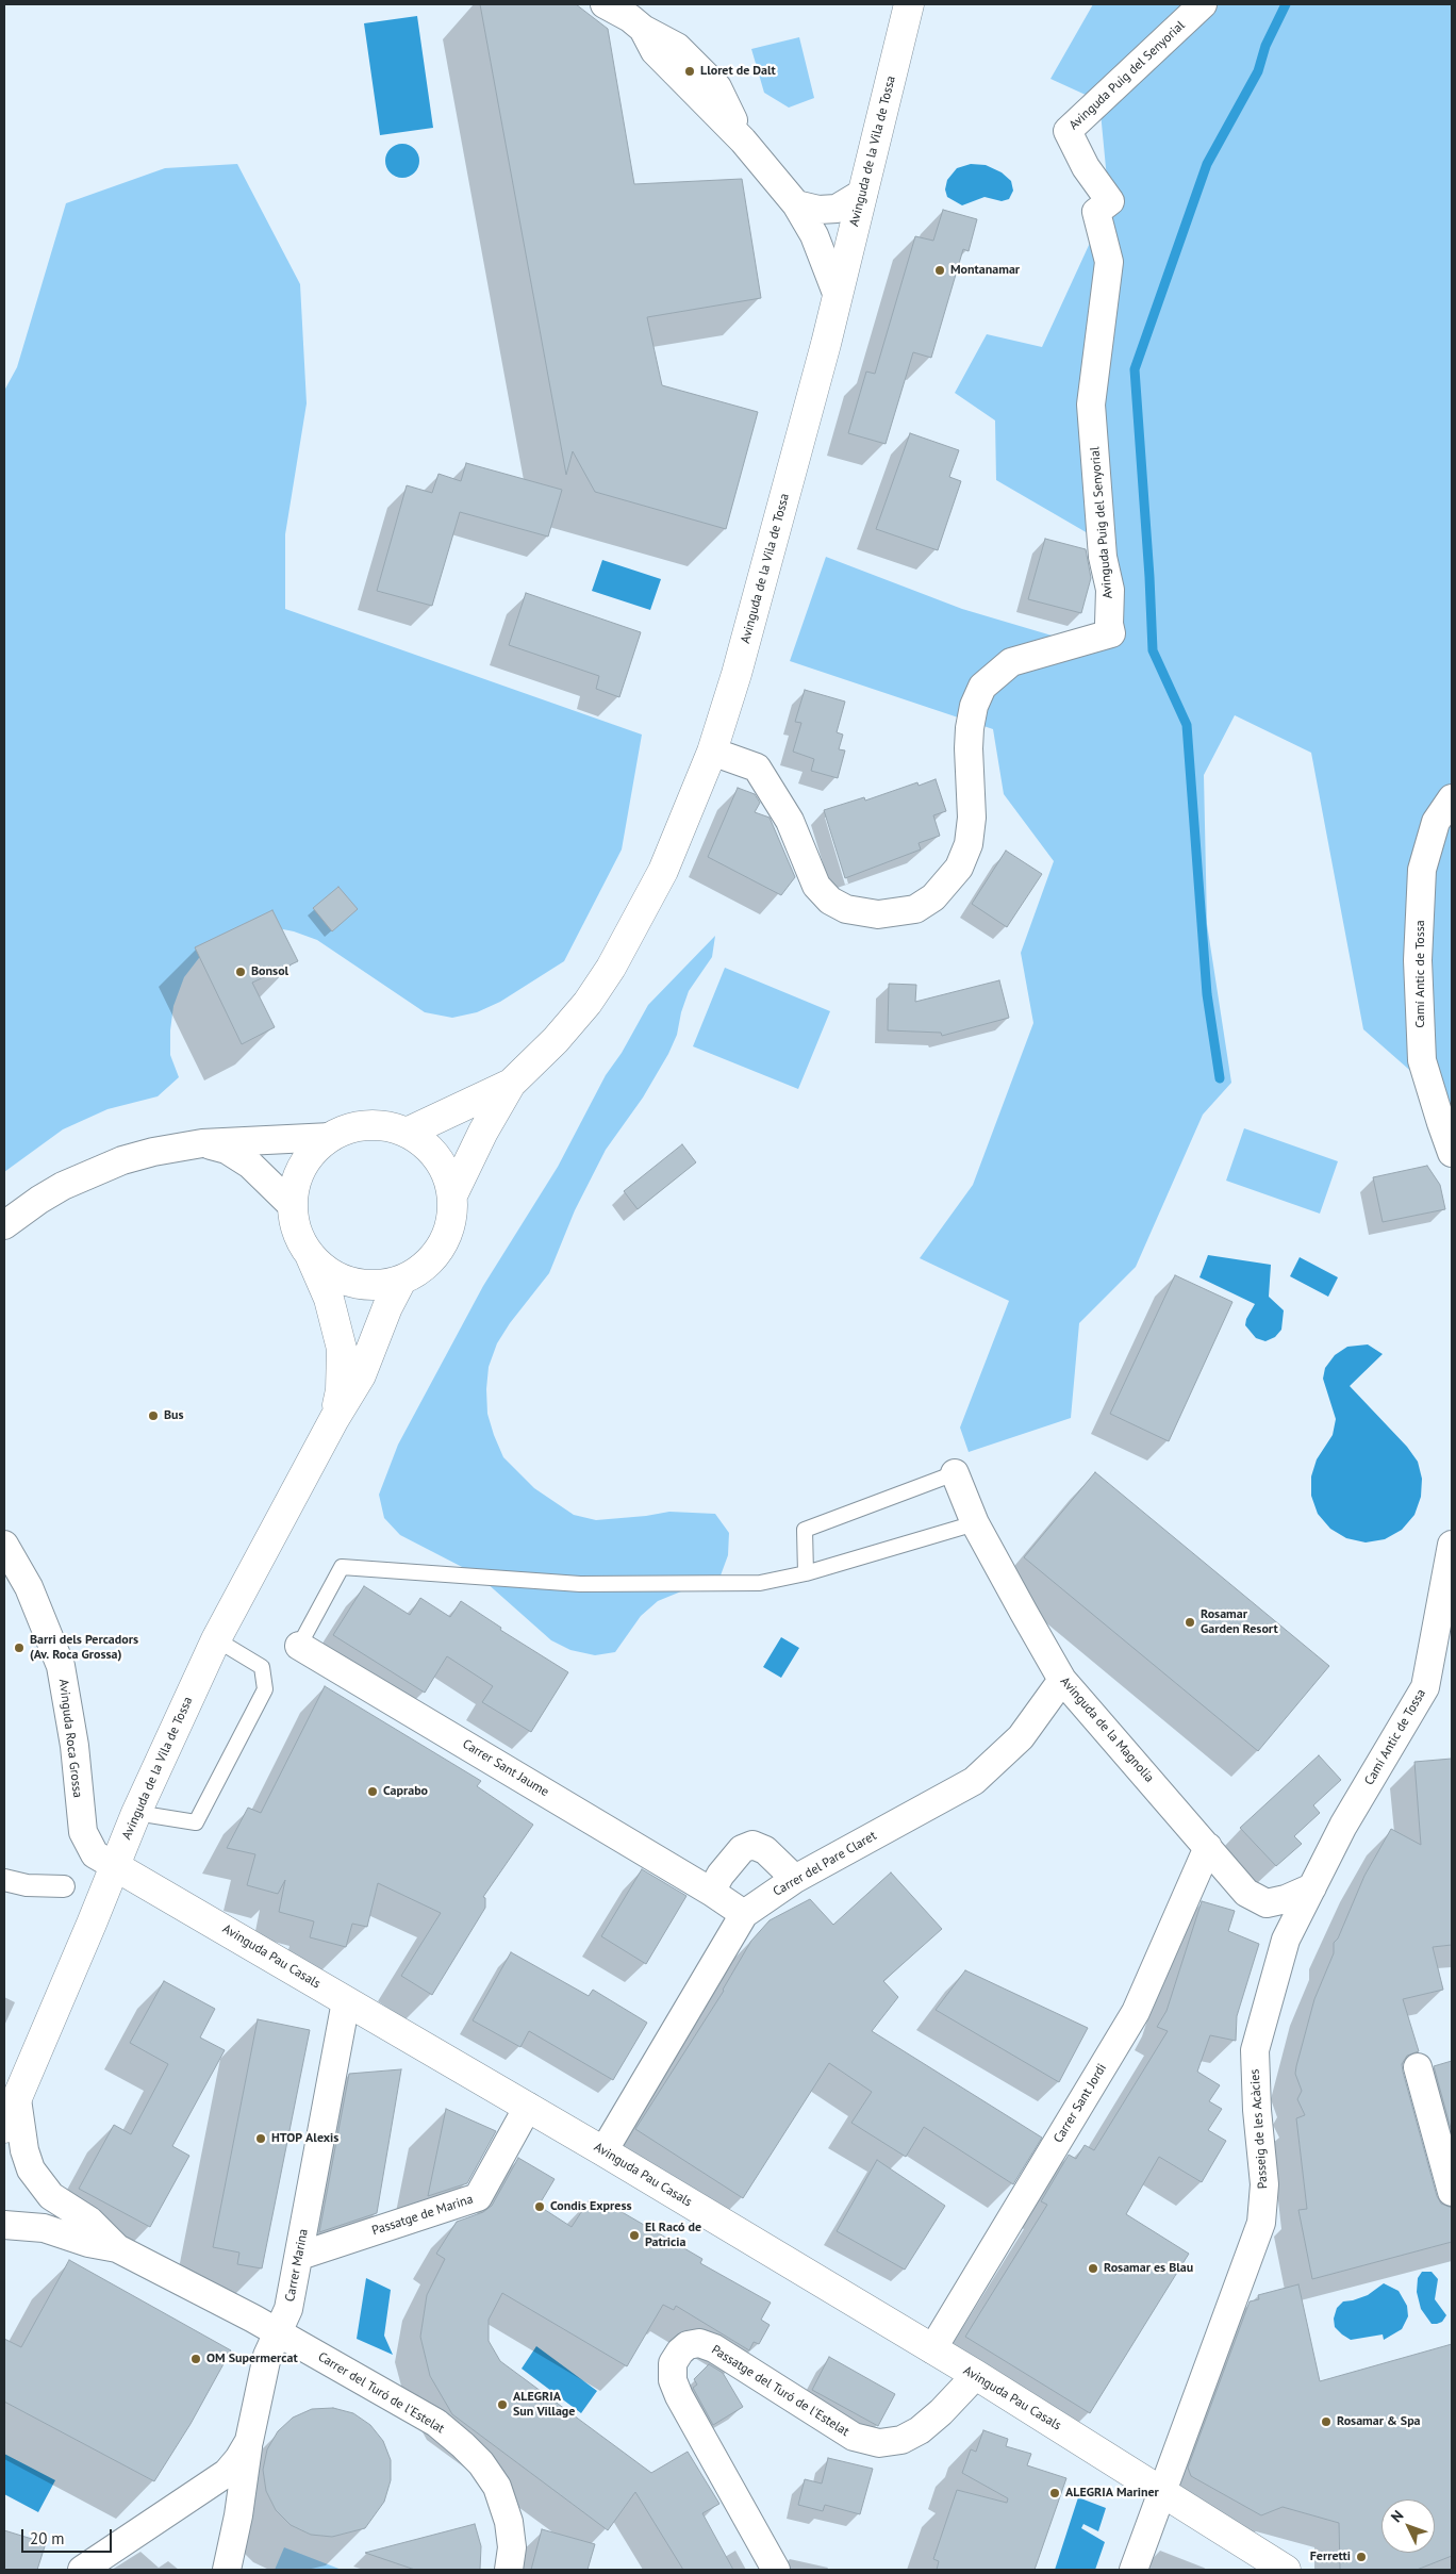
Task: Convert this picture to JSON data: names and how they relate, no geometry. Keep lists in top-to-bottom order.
{
  "streets": {
    "main road": ["Avinguda de la Vila de Tossa", "Avinguda Pau Casals"],
    "street": [
      "Avinguda Puig del Senyorial",
      "Camí Antic de Tossa",
      "Avinguda de la Magnolia",
      "Avinguda Roca Grossa",
      "Carrer Sant Jaume",
      "Carrer del Pare Claret",
      "Carrer Sant Jordi",
      "Passeig de les Acàcies",
      "Passatge de Marina",
      "Carrer Marina",
      "Passatge del Turó de l'Estelat",
      "Carrer del Turó de l'Estelat"
    ]
  },
  "crossings": [
    ["Avinguda Puig del Senyorial", "Avinguda de la Vila de Tossa"],
    ["Avinguda de la Vila de Tossa", "Avinguda Roca Grossa"],
    ["Avinguda de la Vila de Tossa", "Avinguda Pau Casals"],
    ["Avinguda de la Vila de Tossa", "Carrer del Turó de l'Estelat"],
    ["Camí Antic de Tossa", "Passeig de les Acàcies"],
    ["Avinguda de la Magnolia", "Carrer del Pare Claret"],
    ["Avinguda de la Magnolia", "Carrer Sant Jordi"],
    ["Avinguda de la Magnolia", "Passeig de les Acàcies"],
    ["Avinguda Roca Grossa", "Avinguda Pau Casals"],
    ["Carrer Sant Jaume", "Carrer del Pare Claret"],
    ["Carrer del Pare Claret", "Avinguda Pau Casals"],
    ["Avinguda Pau Casals", "Carrer Sant Jordi"],
    ["Avinguda Pau Casals", "Passeig de les Acàcies"],
    ["Avinguda Pau Casals", "Passatge de Marina"],
    ["Avinguda Pau Casals", "Carrer Marina"],
    ["Avinguda Pau Casals", "Passatge del Turó de l'Estelat"],
    ["Passatge de Marina", "Carrer Marina"],
    ["Carrer Marina", "Carrer del Turó de l'Estelat"]
  ],
  "places": [
    "Lloret de Dalt",
    "Montanamar",
    "Bonsol",
    "Bus",
    "Rosamar Garden Resort",
    "Barri dels Percadors (Av. Roca Grossa)",
    "Caprabo",
    "HTOP Alexis",
    "Condis Express",
    "El Racó de Patricia",
    "Rosamar es Blau",
    "OM Supermercat",
    "ALEGRIA Sun Village",
    "Rosamar & Spa",
    "ALEGRIA Mariner",
    "Ferretti"
  ],
  "scale_bar": "20 m",
  "north": "top left"
}
